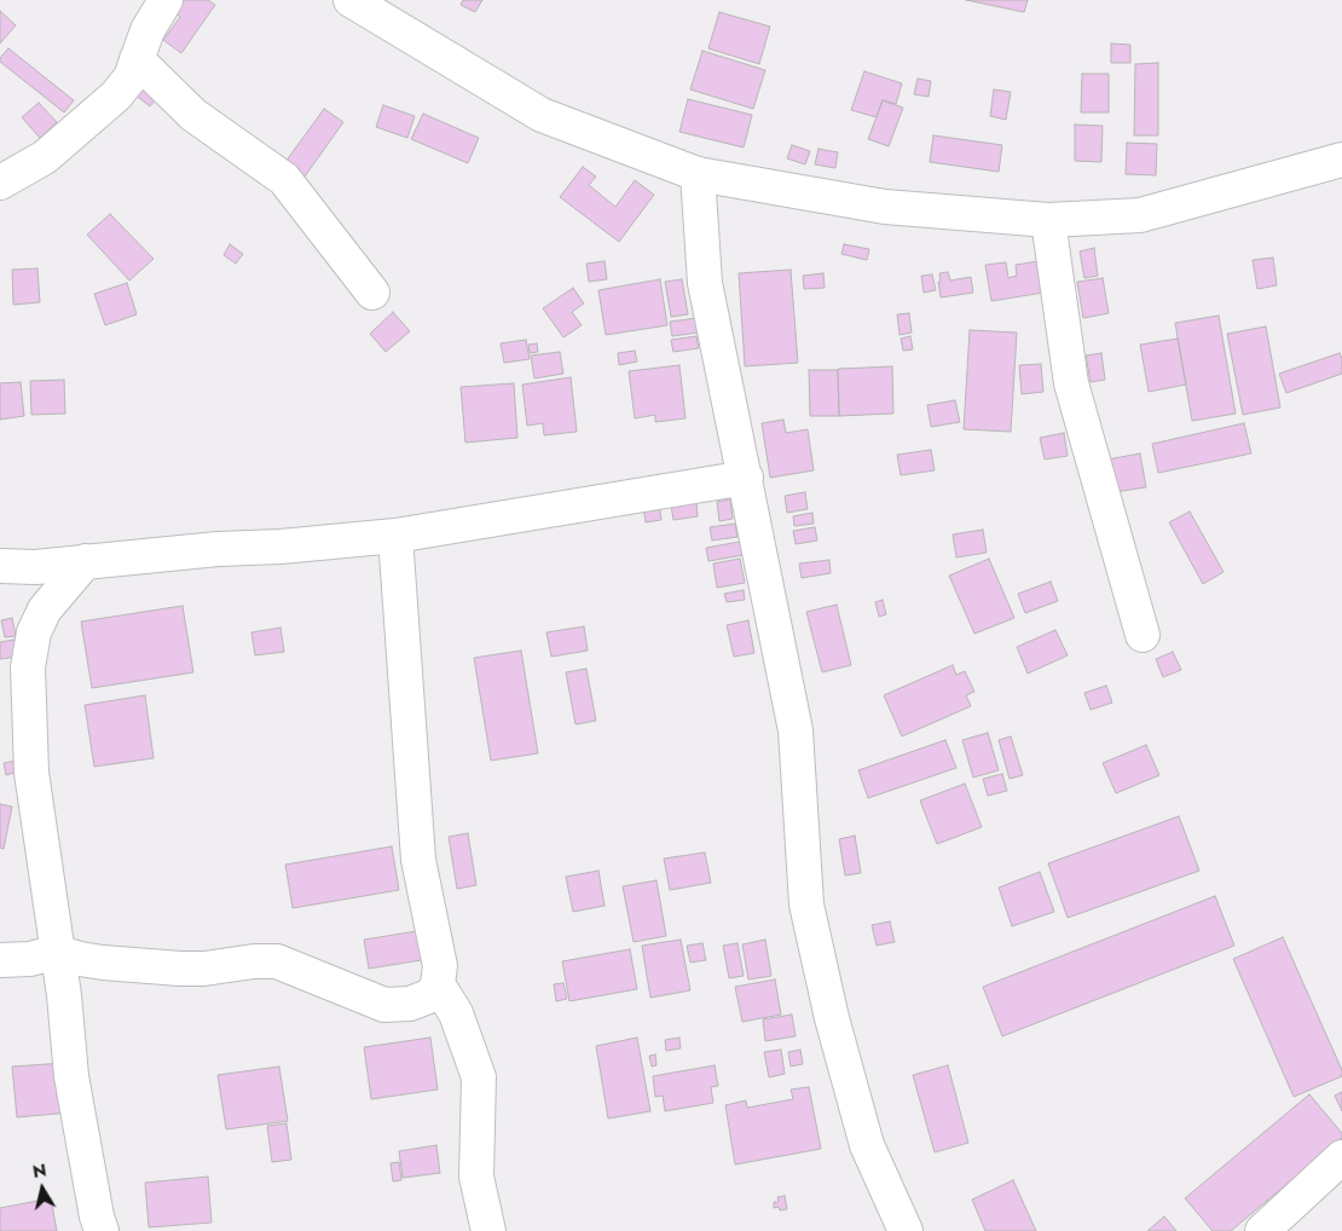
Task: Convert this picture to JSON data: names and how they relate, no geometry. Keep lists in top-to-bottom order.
{
  "north": "top"
}
